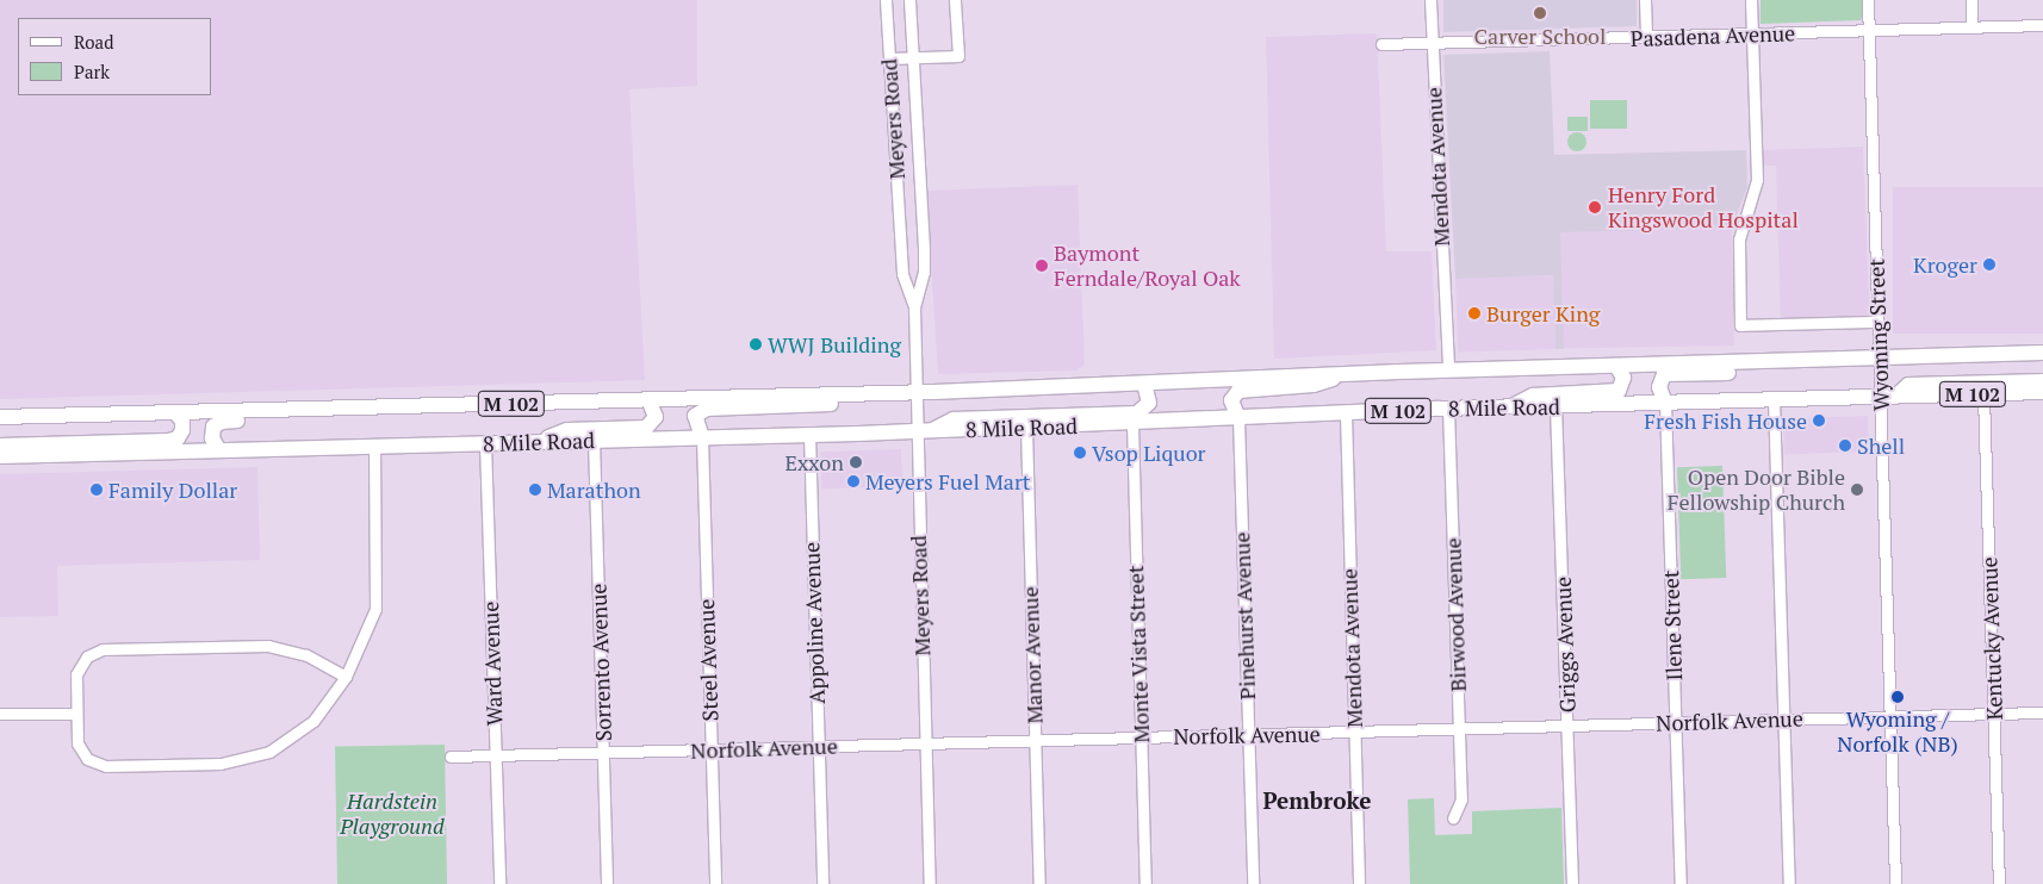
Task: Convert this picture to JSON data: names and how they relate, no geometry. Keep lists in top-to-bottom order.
{
  "streets": {
    "highway": ["M 102", "8 Mile Road"],
    "street": [
      "Pasadena Avenue",
      "Meyers Road",
      "Mendota Avenue",
      "Wyoming Street",
      "Birwood Avenue",
      "Pinehurst Avenue",
      "Appoline Avenue",
      "Ilene Street",
      "Kentucky Avenue",
      "Griggs Avenue",
      "Monte Vista Street",
      "Manor Avenue",
      "Steel Avenue",
      "Sorrento Avenue",
      "Ward Avenue",
      "Norfolk Avenue"
    ]
  },
  "crossings": [
    ["Pasadena Avenue", "Mendota Avenue"],
    ["Pasadena Avenue", "Wyoming Street"],
    ["Meyers Road", "8 Mile Road"],
    ["Meyers Road", "Norfolk Avenue"],
    ["Mendota Avenue", "8 Mile Road"],
    ["Mendota Avenue", "Norfolk Avenue"],
    ["Wyoming Street", "M 102"],
    ["Wyoming Street", "8 Mile Road"],
    ["Wyoming Street", "Norfolk Avenue"],
    ["M 102", "8 Mile Road"],
    ["8 Mile Road", "Birwood Avenue"],
    ["8 Mile Road", "Pinehurst Avenue"],
    ["8 Mile Road", "Appoline Avenue"],
    ["8 Mile Road", "Ilene Street"],
    ["8 Mile Road", "Kentucky Avenue"],
    ["8 Mile Road", "Griggs Avenue"],
    ["8 Mile Road", "Monte Vista Street"],
    ["8 Mile Road", "Manor Avenue"],
    ["8 Mile Road", "Steel Avenue"],
    ["8 Mile Road", "Sorrento Avenue"],
    ["8 Mile Road", "Ward Avenue"],
    ["Birwood Avenue", "Norfolk Avenue"],
    ["Pinehurst Avenue", "Norfolk Avenue"],
    ["Appoline Avenue", "Norfolk Avenue"],
    ["Ilene Street", "Norfolk Avenue"],
    ["Kentucky Avenue", "Norfolk Avenue"],
    ["Griggs Avenue", "Norfolk Avenue"],
    ["Monte Vista Street", "Norfolk Avenue"],
    ["Manor Avenue", "Norfolk Avenue"],
    ["Steel Avenue", "Norfolk Avenue"],
    ["Sorrento Avenue", "Norfolk Avenue"],
    ["Ward Avenue", "Norfolk Avenue"]
  ],
  "districts": ["Pembroke"],
  "parks": ["Hardstein Playground"],
  "places": [
    "Carver School",
    "Henry Ford Kingswood Hospital",
    "Kroger",
    "Baymont Ferndale/Royal Oak",
    "Burger King",
    "WWJ Building",
    "Fresh Fish House",
    "Shell",
    "Vsop Liquor",
    "Exxon",
    "Meyers Fuel Mart",
    "Family Dollar",
    "Marathon",
    "Open Door Bible Fellowship Church",
    "Wyoming / Norfolk (NB)"
  ],
  "legend": ["Road", "Park"]
}
